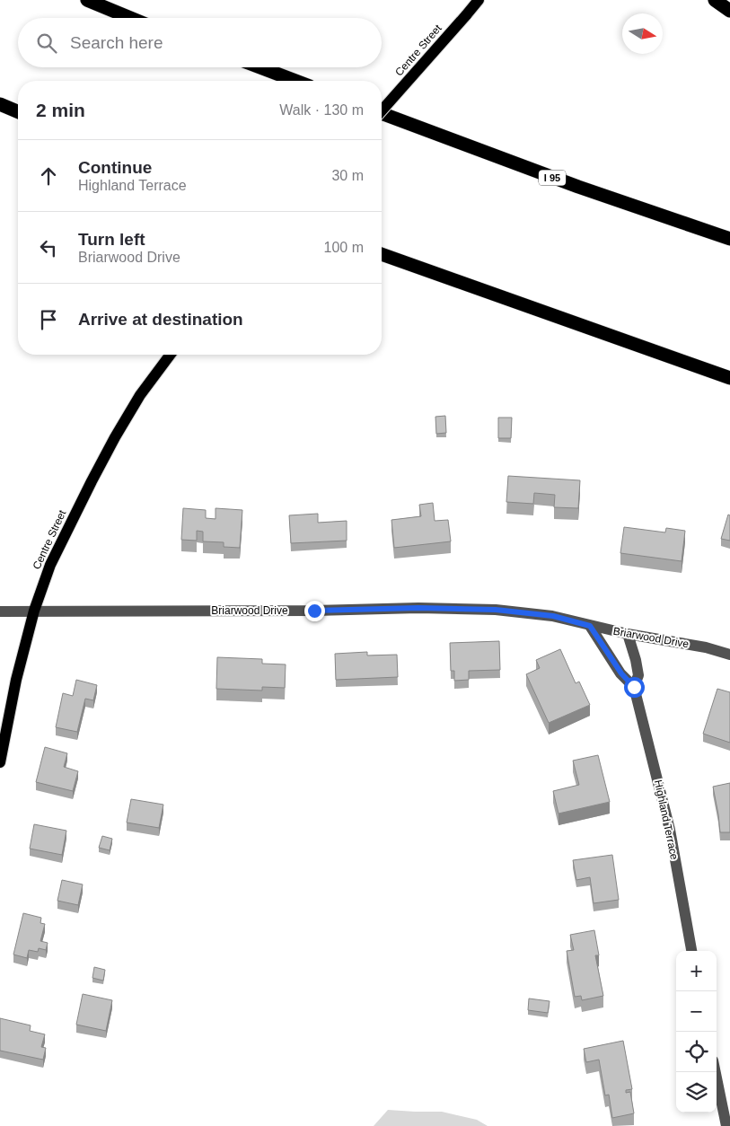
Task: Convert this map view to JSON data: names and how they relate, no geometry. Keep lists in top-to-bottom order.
{
  "streets": {
    "highway": ["I 95"],
    "main road": ["Centre Street"],
    "street": ["Briarwood Drive", "Highland Terrace"]
  },
  "crossings": [
    ["Centre Street", "Briarwood Drive"],
    ["Briarwood Drive", "Highland Terrace"]
  ],
  "north": "right",
  "page": {
    "search": "Search here",
    "heading": ["2 min", "Walk · 130 m"],
    "list": [
      ["Continue", "Highland Terrace", "30 m"],
      ["Turn left", "Briarwood Drive", "100 m"],
      "Arrive at destination"
    ],
    "map_buttons": ["+", "−"]
  }
}
